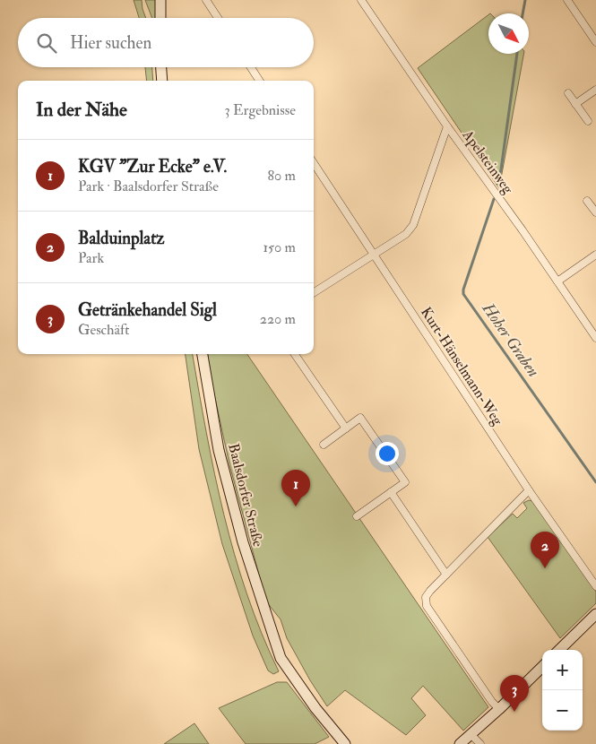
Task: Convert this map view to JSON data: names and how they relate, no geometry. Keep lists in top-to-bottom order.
{
  "streets": {
    "main road": ["Baalsdorfer Straße"],
    "street": ["Apelsteinweg", "Kurt-Hänselmann-Weg"]
  },
  "water": ["Hoher Graben"],
  "north": "bottom right",
  "page": {
    "search": "Hier suchen",
    "heading": ["In der Nähe", "3 Ergebnisse"],
    "list": [
      {
        "mark": "1",
        "name": "KGV \"Zur Ecke\" e.V.",
        "note": "Park · Baalsdorfer Straße",
        "value": "80 m"
      },
      {
        "mark": "2",
        "name": "Balduinplatz",
        "note": "Park",
        "value": "150 m"
      },
      {
        "mark": "3",
        "name": "Getränkehandel Sigl",
        "note": "Geschäft",
        "value": "220 m"
      }
    ],
    "pins": ["1", "2", "3"],
    "map_buttons": ["+", "−"]
  }
}
